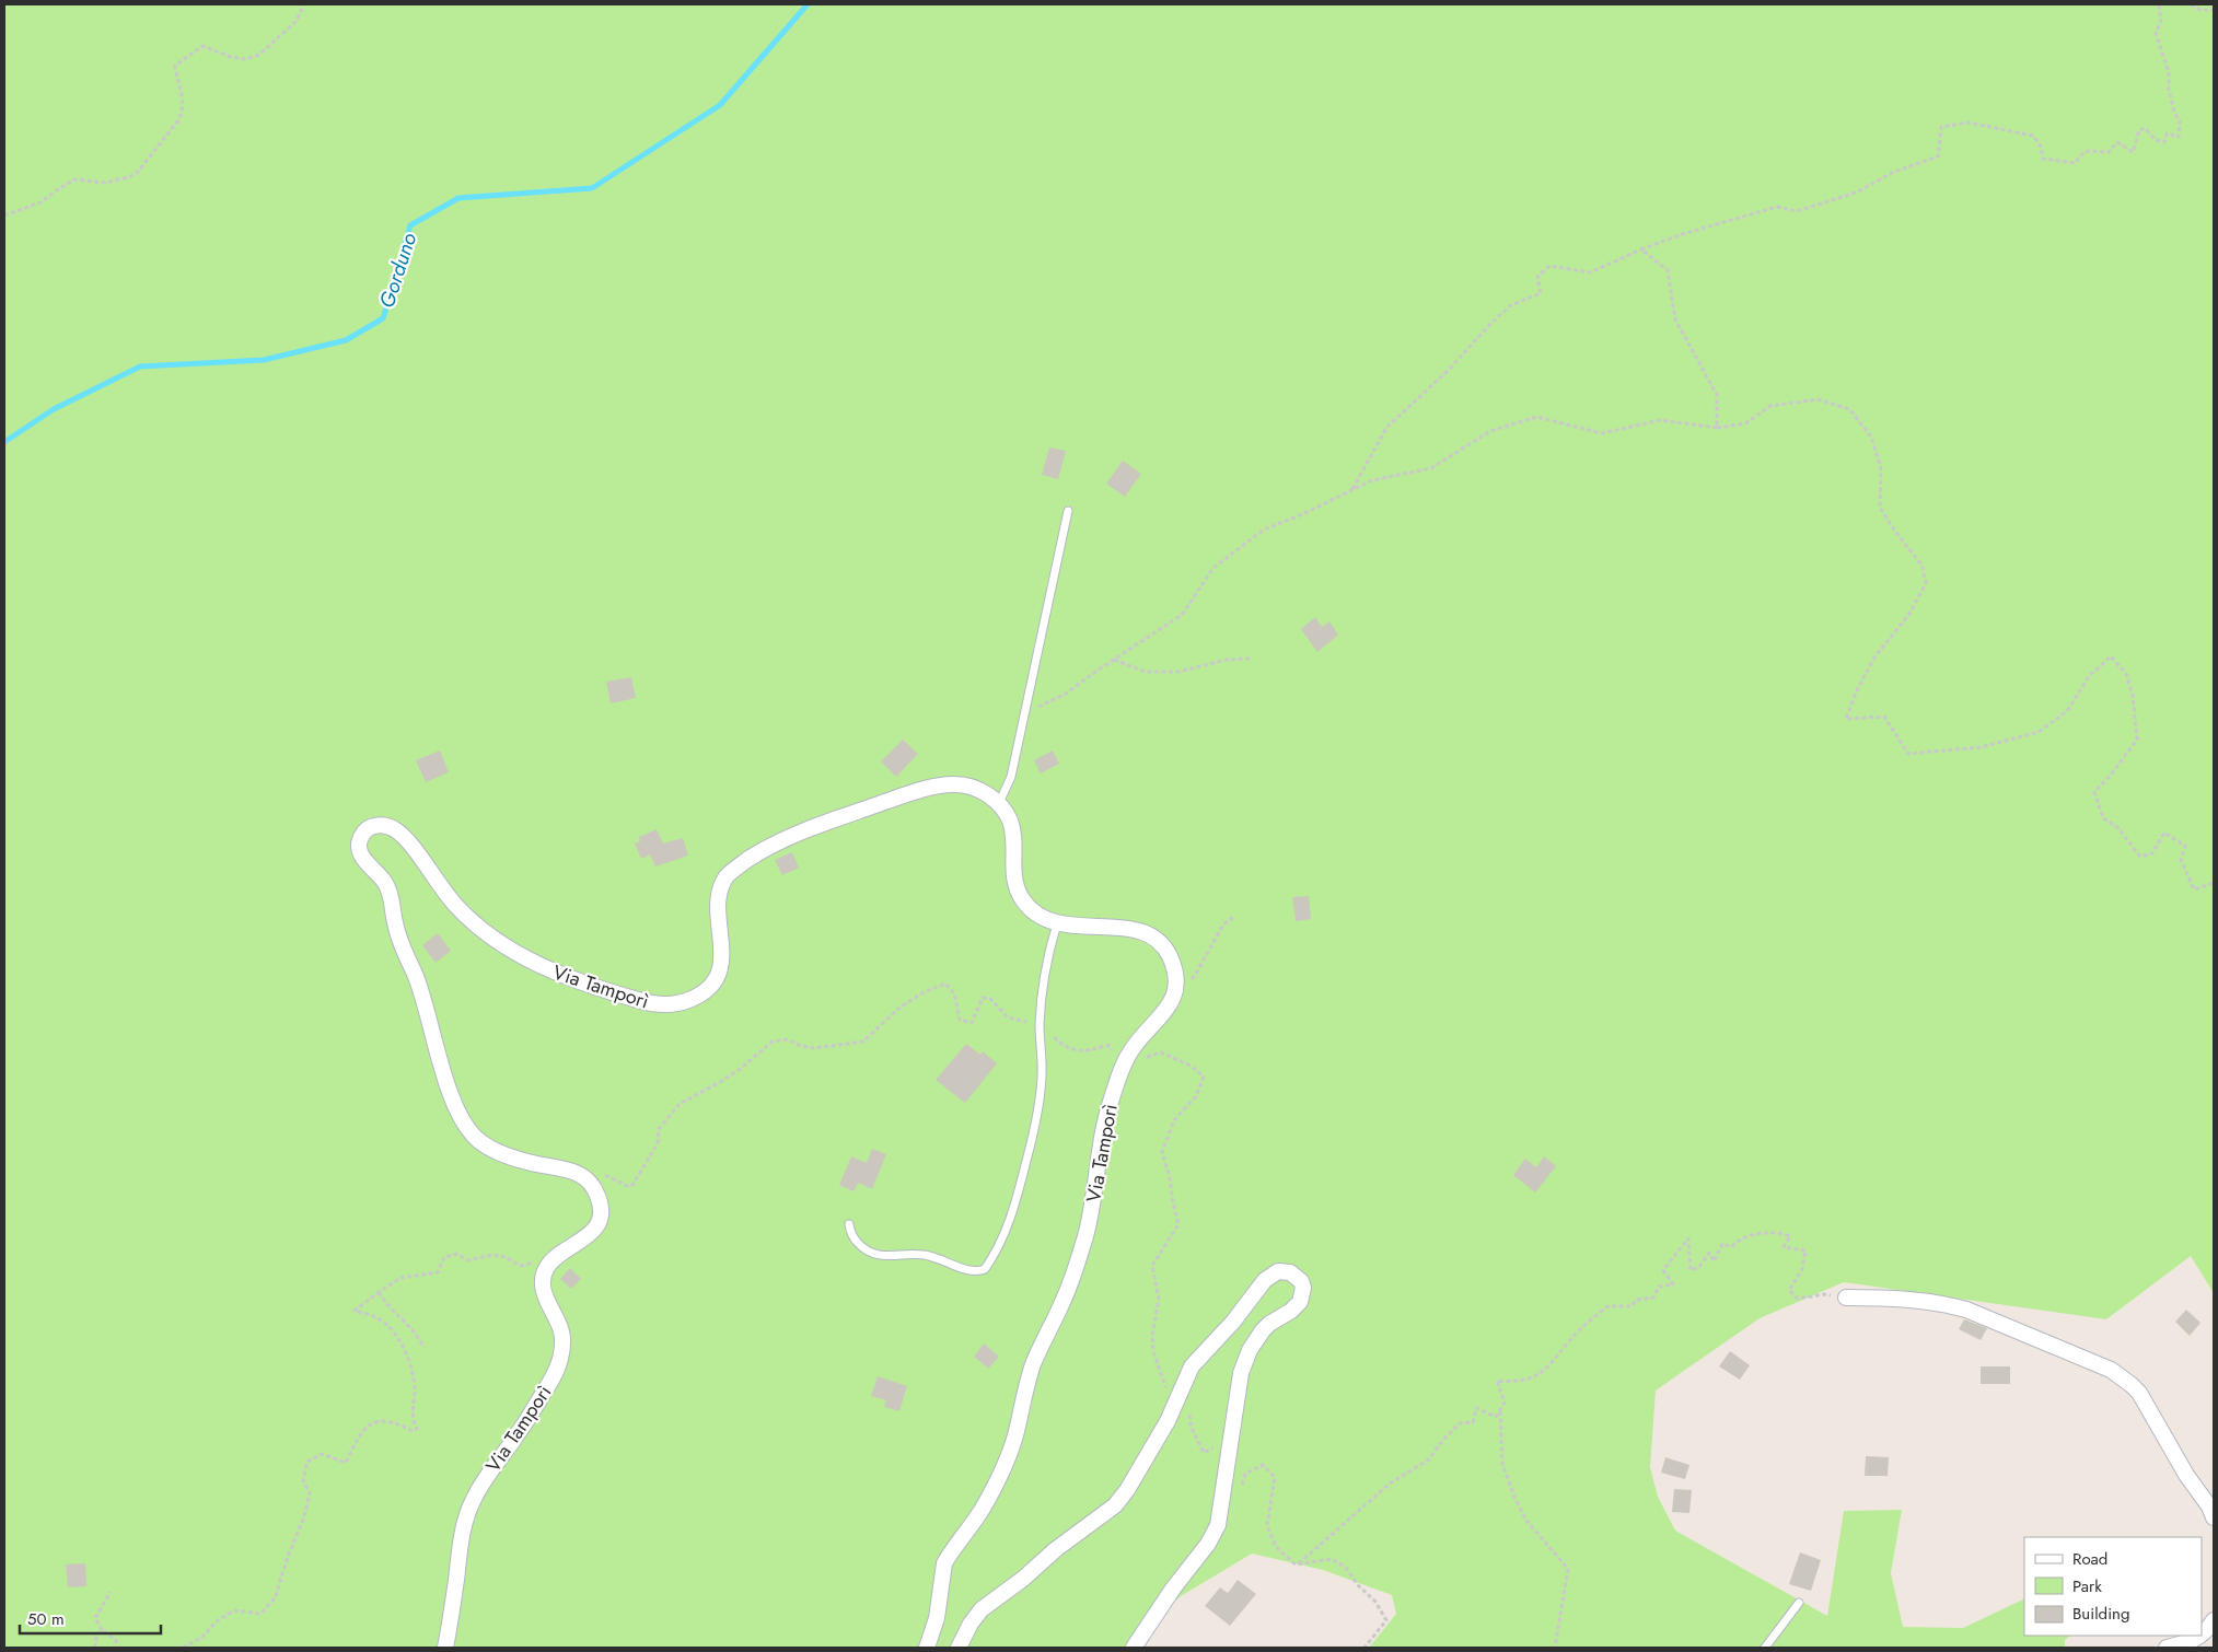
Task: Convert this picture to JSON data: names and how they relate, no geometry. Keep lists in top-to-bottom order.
{
  "streets": {
    "street": ["Via Tamporì"]
  },
  "water": ["Gorduno"],
  "legend": ["Road", "Park", "Building"],
  "scale_bar": "50 m"
}
